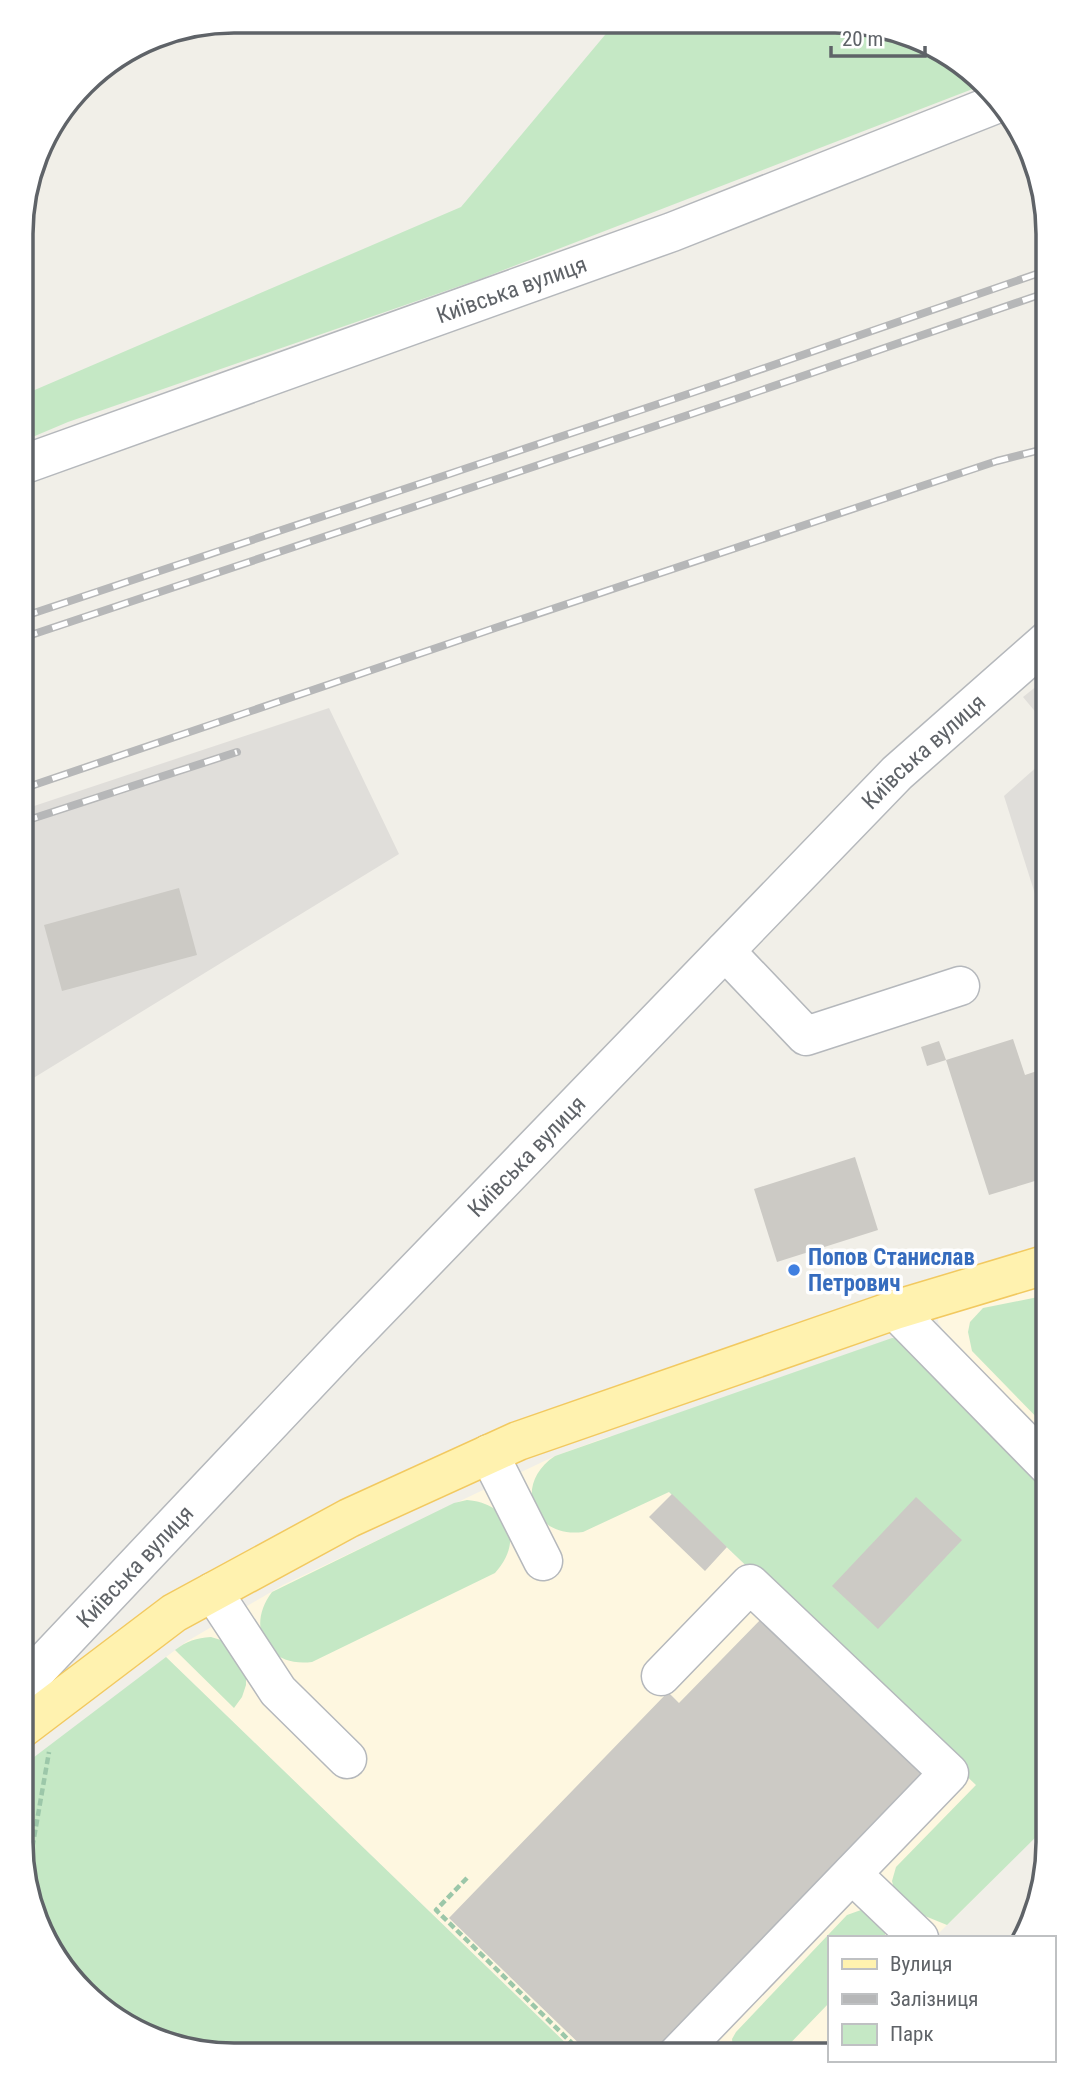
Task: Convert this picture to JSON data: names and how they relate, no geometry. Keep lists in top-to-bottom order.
{
  "streets": {
    "main road": ["Київська вулиця"]
  },
  "places": ["Попов Станислав Петрович"],
  "legend": ["Вулиця", "Залізниця", "Парк"],
  "scale_bar": "20 m"
}
